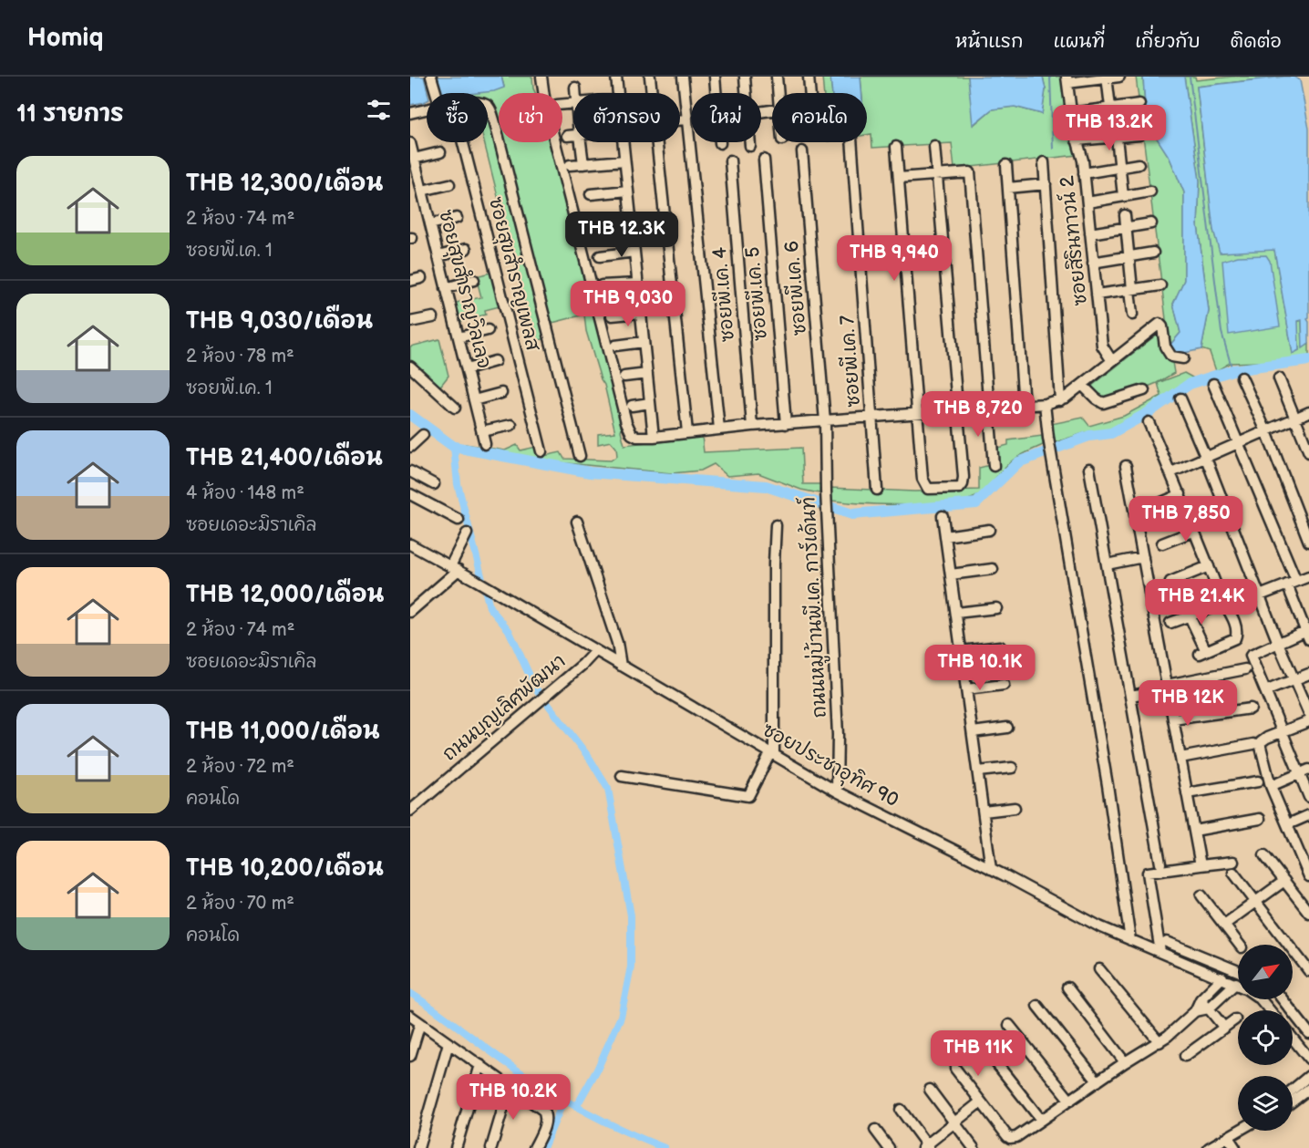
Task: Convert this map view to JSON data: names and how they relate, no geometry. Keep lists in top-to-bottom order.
{
  "streets": {
    "street": [
      "ซอยสิรินทาวน์ 2",
      "ซอยสุขสำราญเพลส",
      "ซอยพี.เค. 6",
      "ซอยสุขสำราญวิลเลจ",
      "ซอยพี.เค. 5",
      "ซอยพี.เค. 4",
      "ซอยพี.เค. 7",
      "ถนนหมู่บ้านพี.เค. การ์เด้นท์",
      "ถนนบุญเลิศพัฒนา",
      "ซอยประชาอุทิศ 90"
    ]
  },
  "crossings": [
    ["ซอยพี.เค. 6", "ถนนหมู่บ้านพี.เค. การ์เด้นท์"],
    ["ถนนหมู่บ้านพี.เค. การ์เด้นท์", "ซอยประชาอุทิศ 90"],
    ["ถนนบุญเลิศพัฒนา", "ซอยประชาอุทิศ 90"]
  ],
  "north": "top right",
  "page": {
    "header": "Homiq",
    "nav": [
      "หน้าแรก",
      "แผนที่",
      "เกี่ยวกับ",
      "ติดต่อ"
    ],
    "heading": "11 รายการ",
    "chip": [
      "ซื้อ",
      "เช่า",
      "ตัวกรอง",
      "ใหม่",
      "คอนโด"
    ],
    "price": [
      "THB 13.2K",
      "THB 12.3K",
      "THB 9,940",
      "THB 9,030",
      "THB 8,720",
      "THB 7,850",
      "THB 21.4K",
      "THB 10.1K",
      "THB 12K",
      "THB 11K",
      "THB 10.2K"
    ],
    "list": [
      {
        "name": "THB 12,300/เดือน",
        "note": "2 ห้อง · 74 m² · ซอยพี.เค. 1"
      },
      {
        "name": "THB 9,030/เดือน",
        "note": "2 ห้อง · 78 m² · ซอยพี.เค. 1"
      },
      {
        "name": "THB 21,400/เดือน",
        "note": "4 ห้อง · 148 m² · ซอยเดอะมิราเคิล"
      },
      {
        "name": "THB 12,000/เดือน",
        "note": "2 ห้อง · 74 m² · ซอยเดอะมิราเคิล"
      },
      {
        "name": "THB 11,000/เดือน",
        "note": "2 ห้อง · 72 m² · คอนโด"
      },
      {
        "name": "THB 10,200/เดือน",
        "note": "2 ห้อง · 70 m² · คอนโด"
      }
    ]
  }
}
